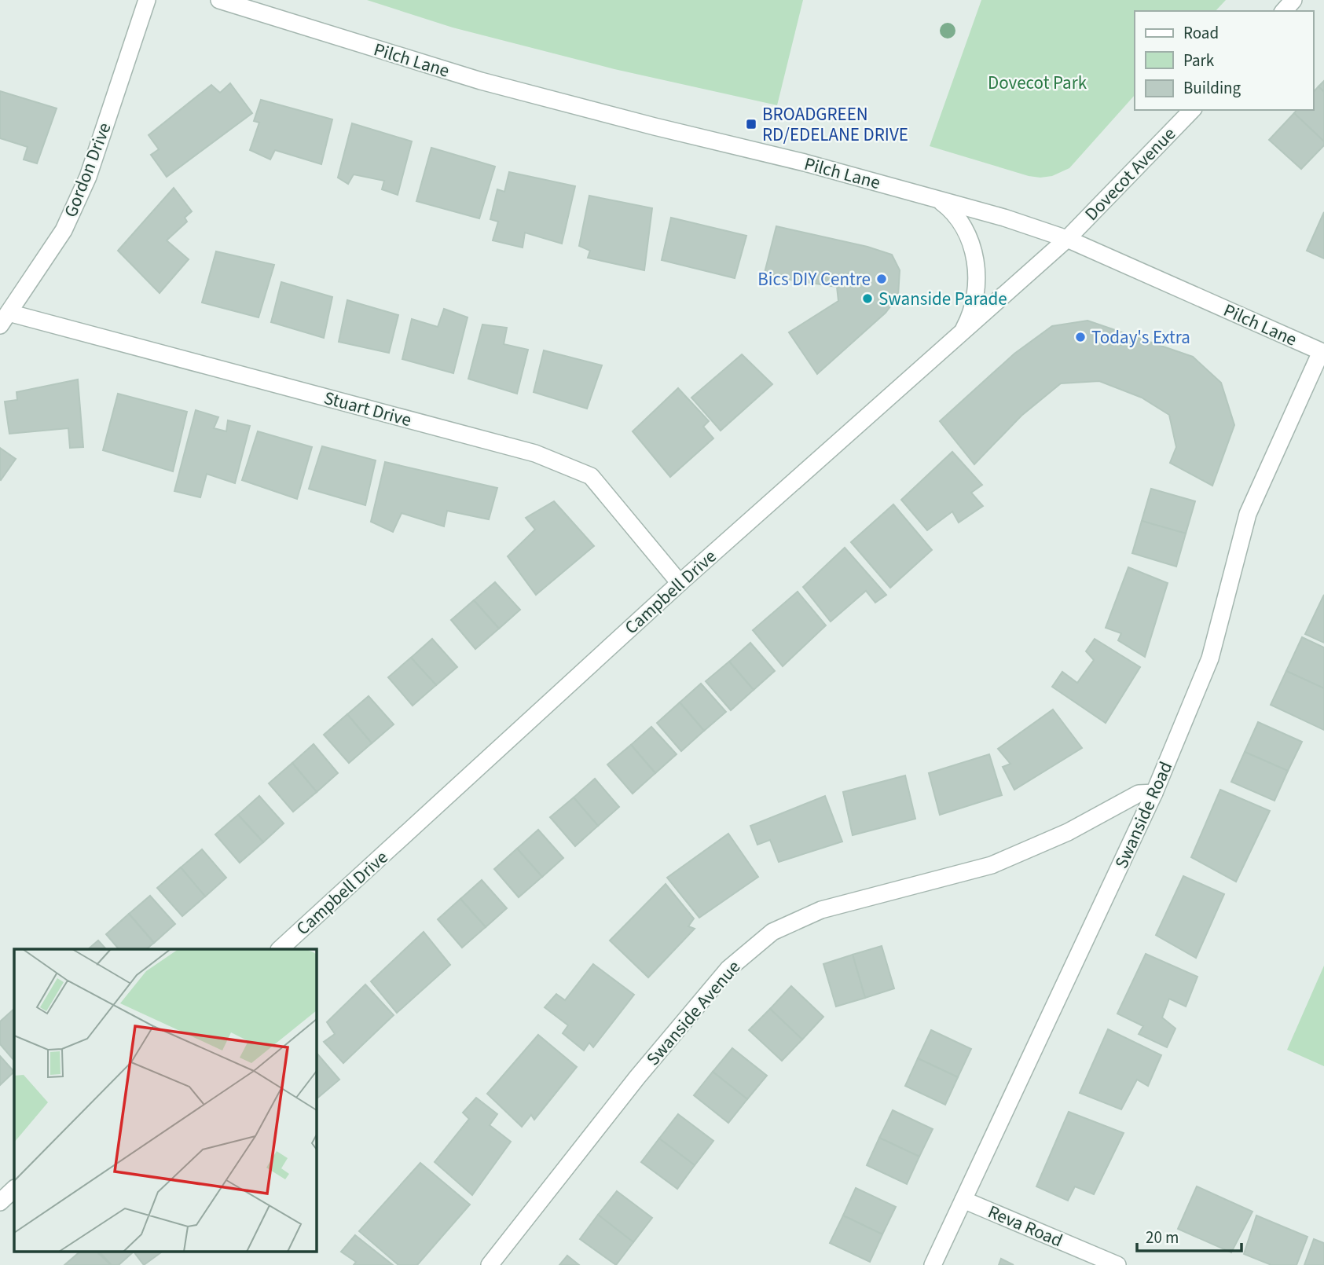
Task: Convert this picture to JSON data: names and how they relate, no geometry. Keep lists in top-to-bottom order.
{
  "streets": {
    "street": [
      "Pilch Lane",
      "Gordon Drive",
      "Dovecot Avenue",
      "Stuart Drive",
      "Campbell Drive",
      "Swanside Road",
      "Swanside Avenue",
      "Reva Road"
    ]
  },
  "crossings": [
    ["Pilch Lane", "Dovecot Avenue"],
    ["Pilch Lane", "Campbell Drive"],
    ["Pilch Lane", "Swanside Road"],
    ["Gordon Drive", "Stuart Drive"],
    ["Dovecot Avenue", "Campbell Drive"],
    ["Stuart Drive", "Campbell Drive"],
    ["Swanside Road", "Swanside Avenue"],
    ["Swanside Road", "Reva Road"]
  ],
  "parks": ["Dovecot Park"],
  "places": {
    "transit": ["BROADGREEN RD/EDELANE DRIVE"],
    "other": ["Bics DIY Centre", "Swanside Parade", "Today's Extra"]
  },
  "legend": ["Road", "Park", "Building"],
  "scale_bar": "20 m"
}
